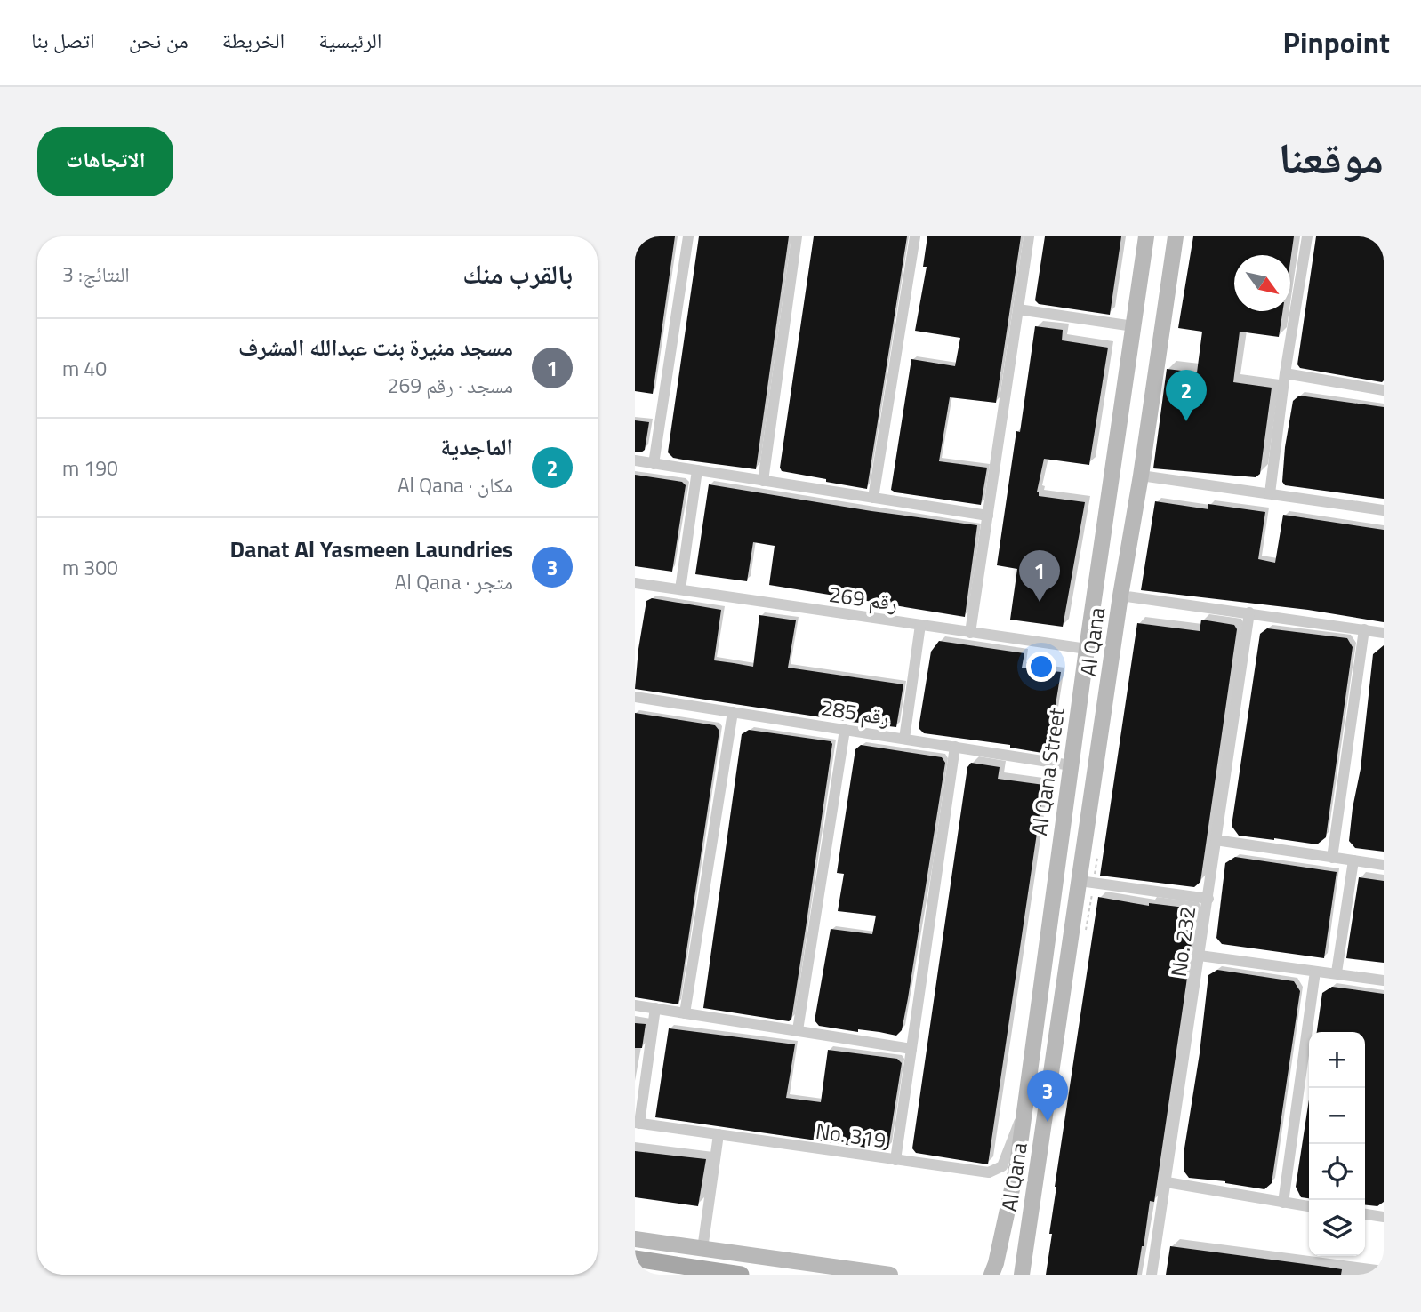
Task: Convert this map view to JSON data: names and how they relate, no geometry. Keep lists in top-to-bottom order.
{
  "streets": {
    "street": [
      "رقم 269",
      "Al Qana",
      "رقم 285",
      "Al Qana Street",
      "No. 232",
      "No. 319"
    ]
  },
  "crossings": [
    ["رقم 269", "Al Qana Street"],
    ["رقم 285", "Al Qana Street"],
    ["Al Qana Street", "No. 319"]
  ],
  "north": "bottom right",
  "page": {
    "header": "Pinpoint",
    "nav": [
      "الرئيسية",
      "الخريطة",
      "من نحن",
      "اتصل بنا"
    ],
    "title": "موقعنا",
    "buttons": "الاتجاهات",
    "heading": ["بالقرب منك", "النتائج: 3"],
    "list": [
      {
        "mark": "1",
        "name": "مسجد منيرة بنت عبدالله المشرف",
        "note": "مسجد · رقم 269",
        "value": "40 m"
      },
      {
        "mark": "2",
        "name": "الماجدية",
        "note": "مكان · Al Qana",
        "value": "190 m"
      },
      {
        "mark": "3",
        "name": "Danat Al Yasmeen Laundries",
        "note": "متجر · Al Qana",
        "value": "300 m"
      }
    ],
    "pins": ["2", "1", "3"],
    "map_buttons": ["+", "−"]
  }
}
